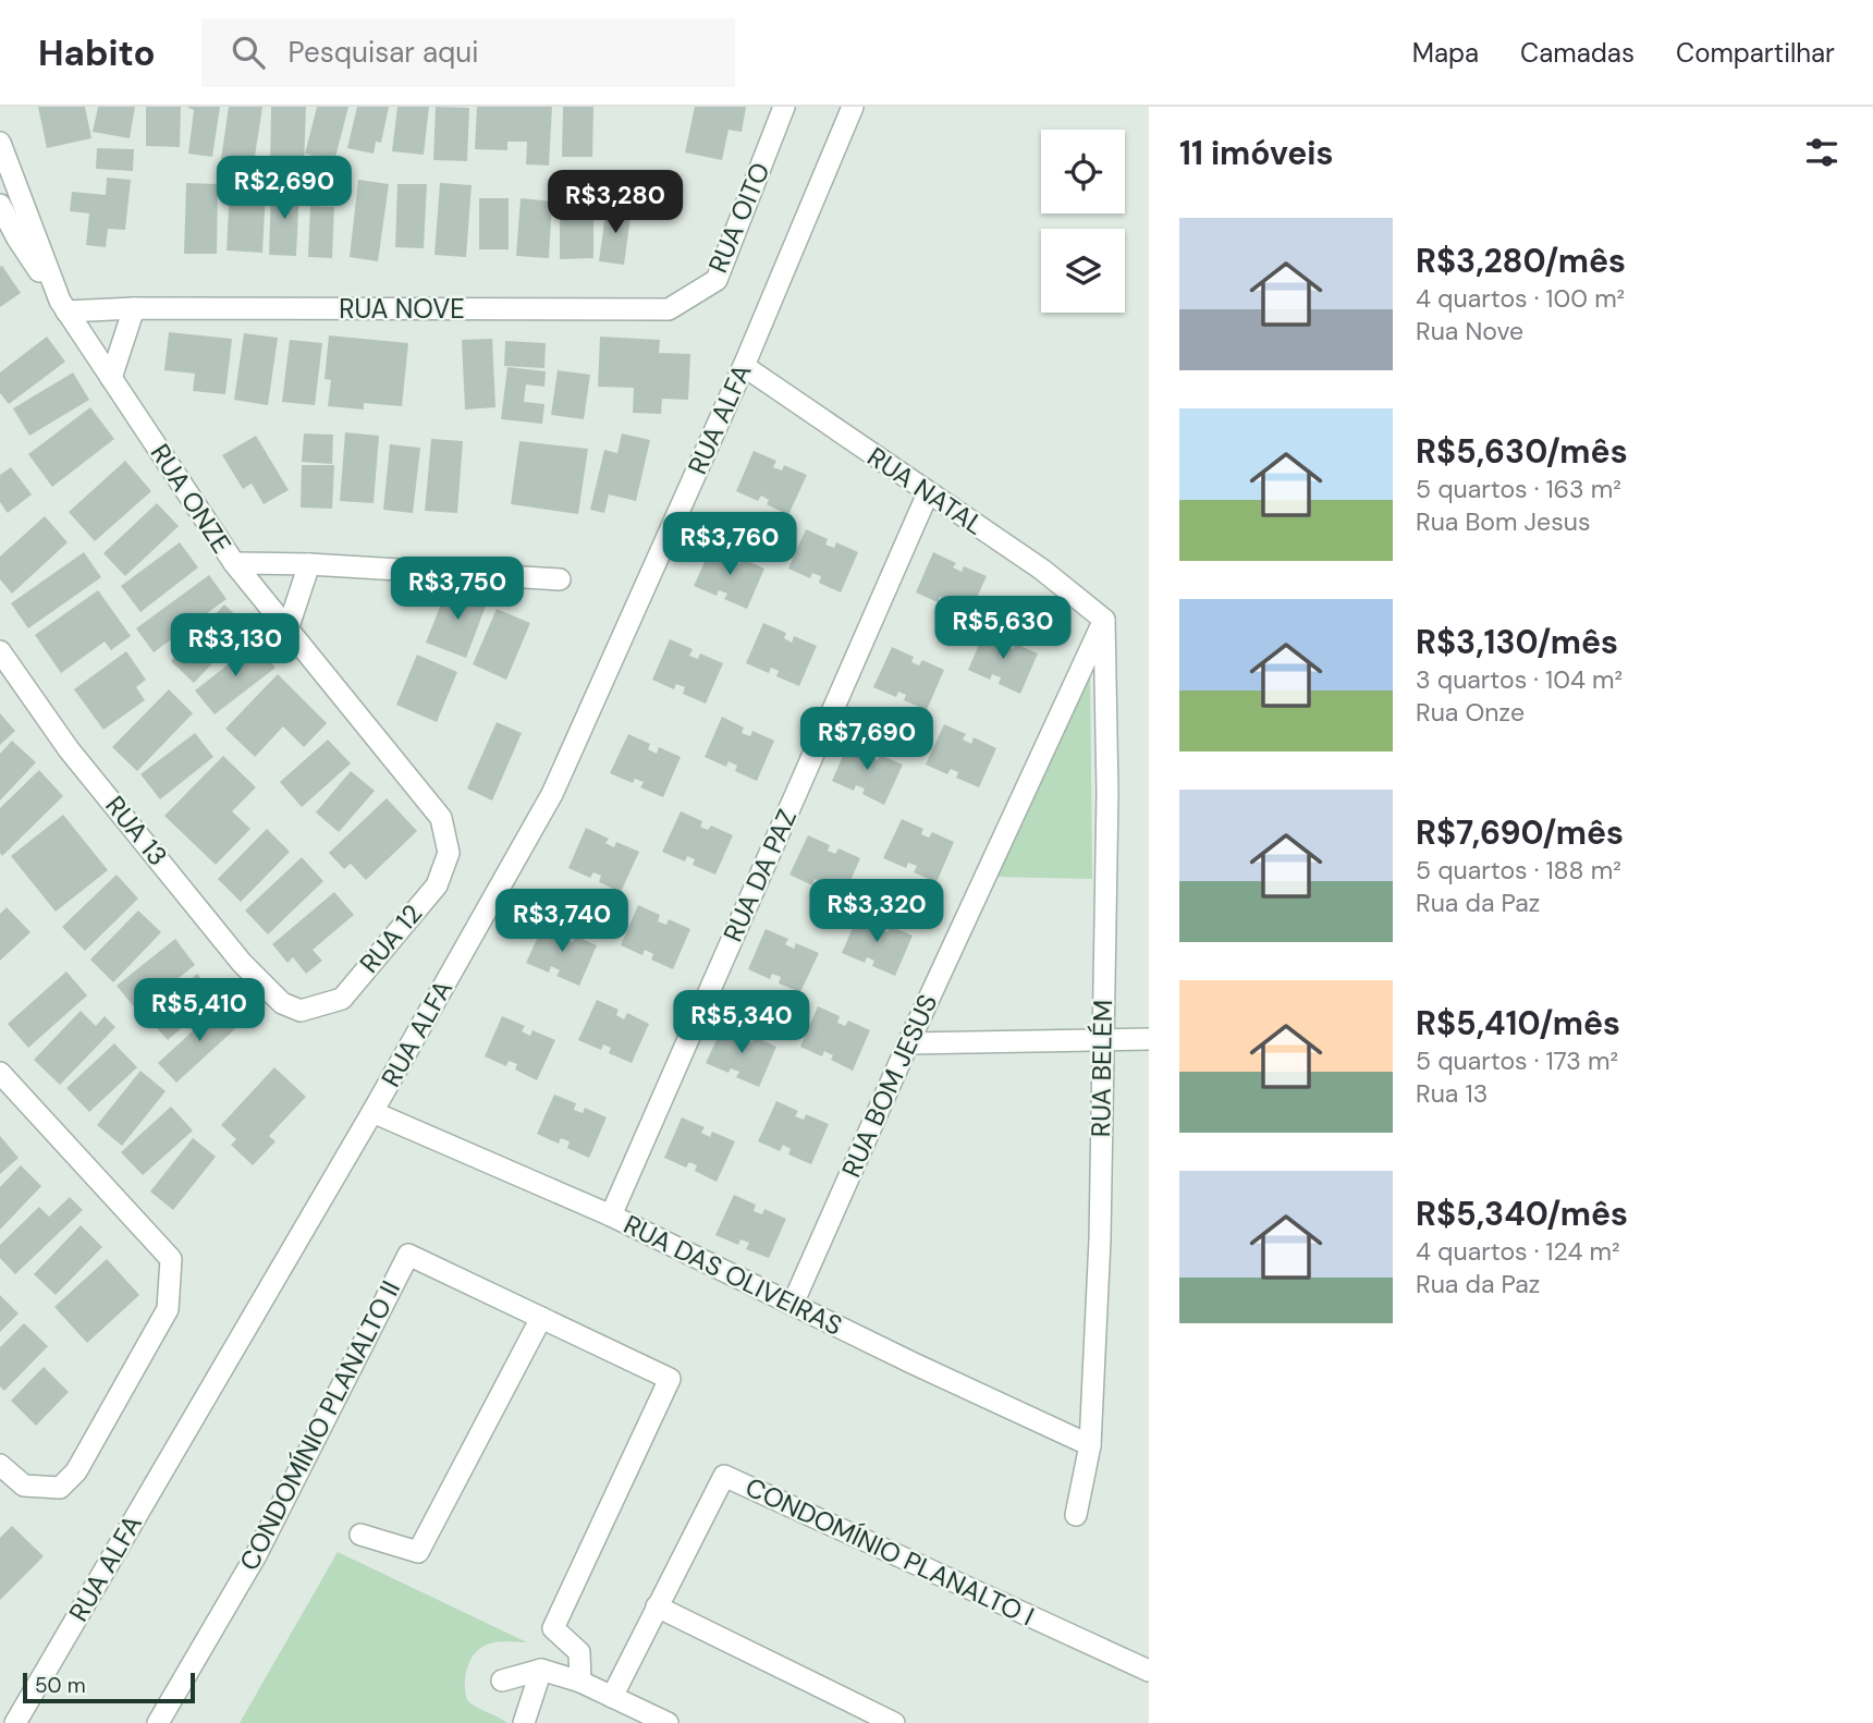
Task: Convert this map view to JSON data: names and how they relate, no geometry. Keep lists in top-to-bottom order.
{
  "streets": {
    "street": [
      "RUA OITO",
      "RUA NOVE",
      "RUA ALFA",
      "RUA NATAL",
      "RUA ONZE",
      "RUA 13",
      "RUA DA PAZ",
      "RUA 12",
      "RUA BELÉM",
      "RUA BOM JESUS",
      "RUA DAS OLIVEIRAS",
      "CONDOMÍNIO PLANALTO II",
      "CONDOMÍNIO PLANALTO I"
    ]
  },
  "crossings": [
    ["RUA OITO", "RUA NOVE"],
    ["RUA NOVE", "RUA ONZE"],
    ["RUA ALFA", "RUA NATAL"],
    ["RUA ALFA", "RUA DAS OLIVEIRAS"],
    ["RUA NATAL", "RUA DA PAZ"],
    ["RUA NATAL", "RUA BELÉM"],
    ["RUA NATAL", "RUA BOM JESUS"],
    ["RUA ONZE", "RUA 12"],
    ["RUA 13", "RUA 12"],
    ["RUA DA PAZ", "RUA DAS OLIVEIRAS"],
    ["RUA BELÉM", "RUA BOM JESUS"],
    ["RUA BELÉM", "RUA DAS OLIVEIRAS"],
    ["RUA BOM JESUS", "RUA DAS OLIVEIRAS"]
  ],
  "scale_bar": "50 m",
  "page": {
    "header": "Habito",
    "search": "Pesquisar aqui",
    "nav": ["Mapa", "Camadas", "Compartilhar"],
    "heading": "11 imóveis",
    "price": [
      "R$2,690",
      "R$3,280",
      "R$3,760",
      "R$3,750",
      "R$5,630",
      "R$3,130",
      "R$7,690",
      "R$3,320",
      "R$3,740",
      "R$5,410",
      "R$5,340"
    ],
    "list": [
      {
        "name": "R$3,280/mês",
        "note": "4 quartos · 100 m² · Rua Nove"
      },
      {
        "name": "R$5,630/mês",
        "note": "5 quartos · 163 m² · Rua Bom Jesus"
      },
      {
        "name": "R$3,130/mês",
        "note": "3 quartos · 104 m² · Rua Onze"
      },
      {
        "name": "R$7,690/mês",
        "note": "5 quartos · 188 m² · Rua da Paz"
      },
      {
        "name": "R$5,410/mês",
        "note": "5 quartos · 173 m² · Rua 13"
      },
      {
        "name": "R$5,340/mês",
        "note": "4 quartos · 124 m² · Rua da Paz"
      }
    ],
    "scale": "50 m"
  }
}
